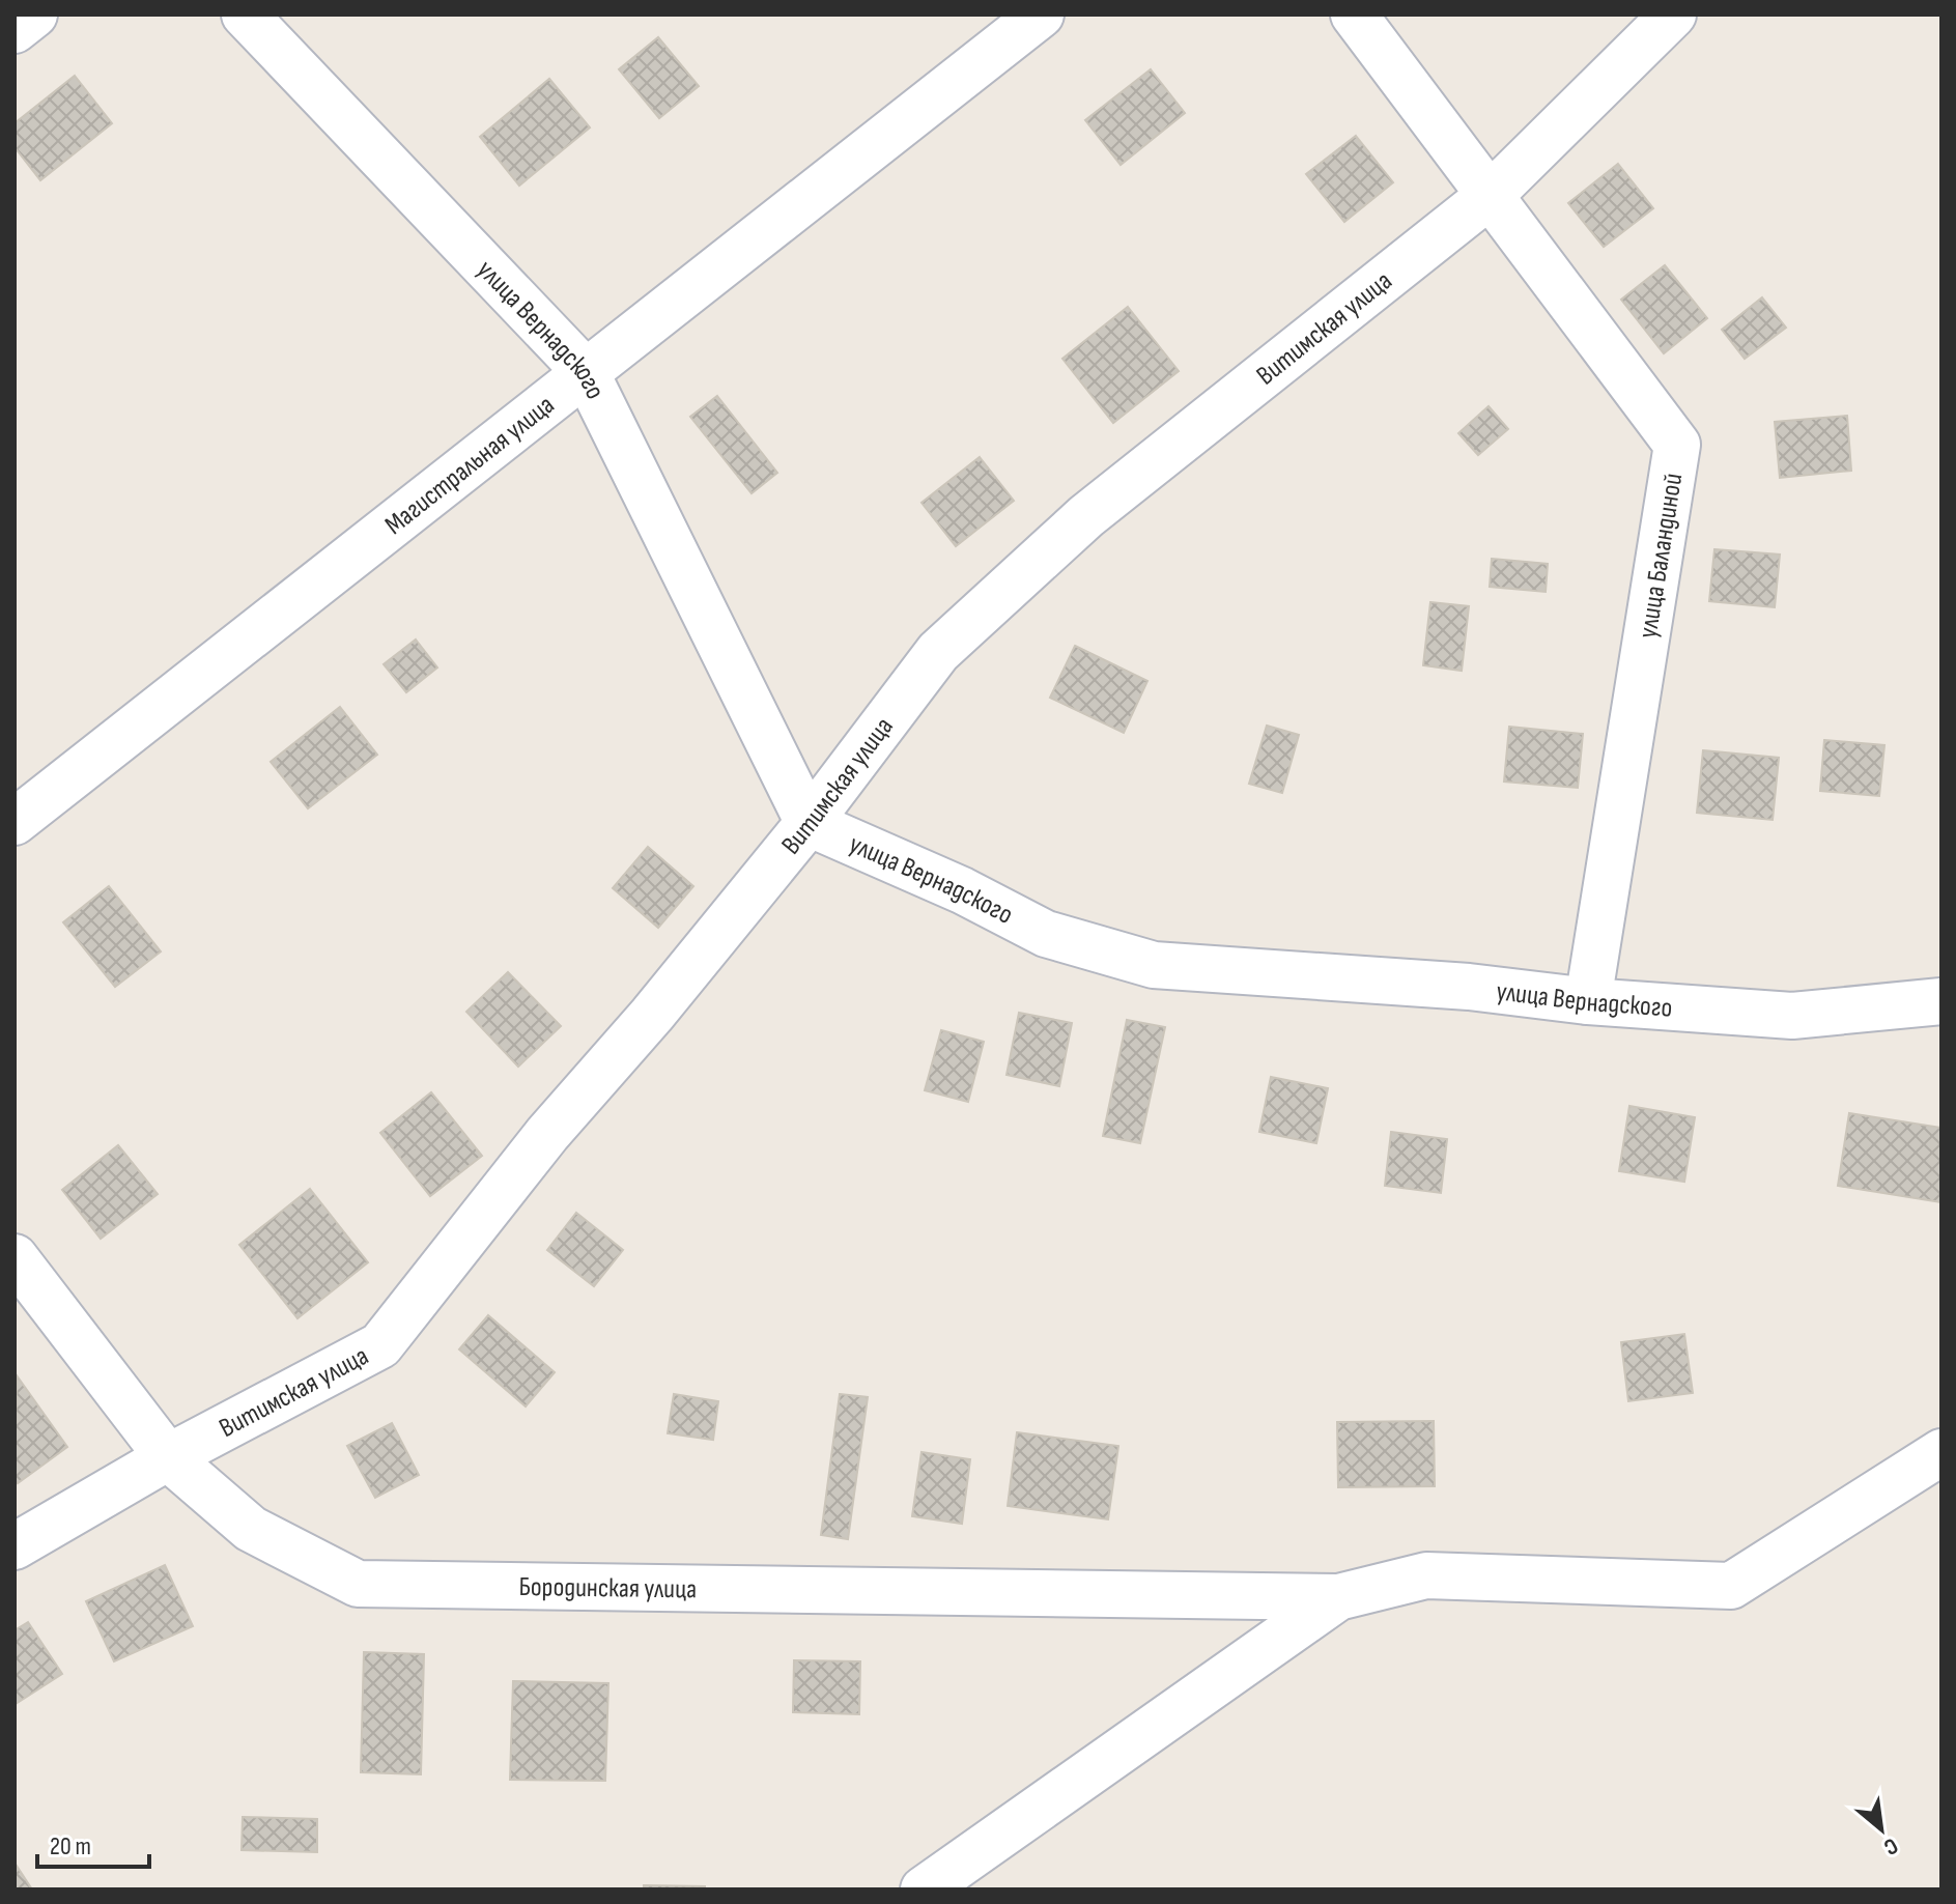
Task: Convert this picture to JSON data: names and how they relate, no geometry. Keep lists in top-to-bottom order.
{
  "streets": {
    "street": [
      "Витимская улица",
      "улица Вернадского",
      "Магистральная улица",
      "улица Баландиной",
      "Бородинская улица"
    ]
  },
  "crossings": [
    ["Витимская улица", "улица Вернадского"],
    ["Витимская улица", "улица Баландиной"],
    ["Витимская улица", "Бородинская улица"],
    ["улица Вернадского", "Магистральная улица"],
    ["улица Вернадского", "улица Баландиной"]
  ],
  "scale_bar": "20 m",
  "north": "bottom right"
}
